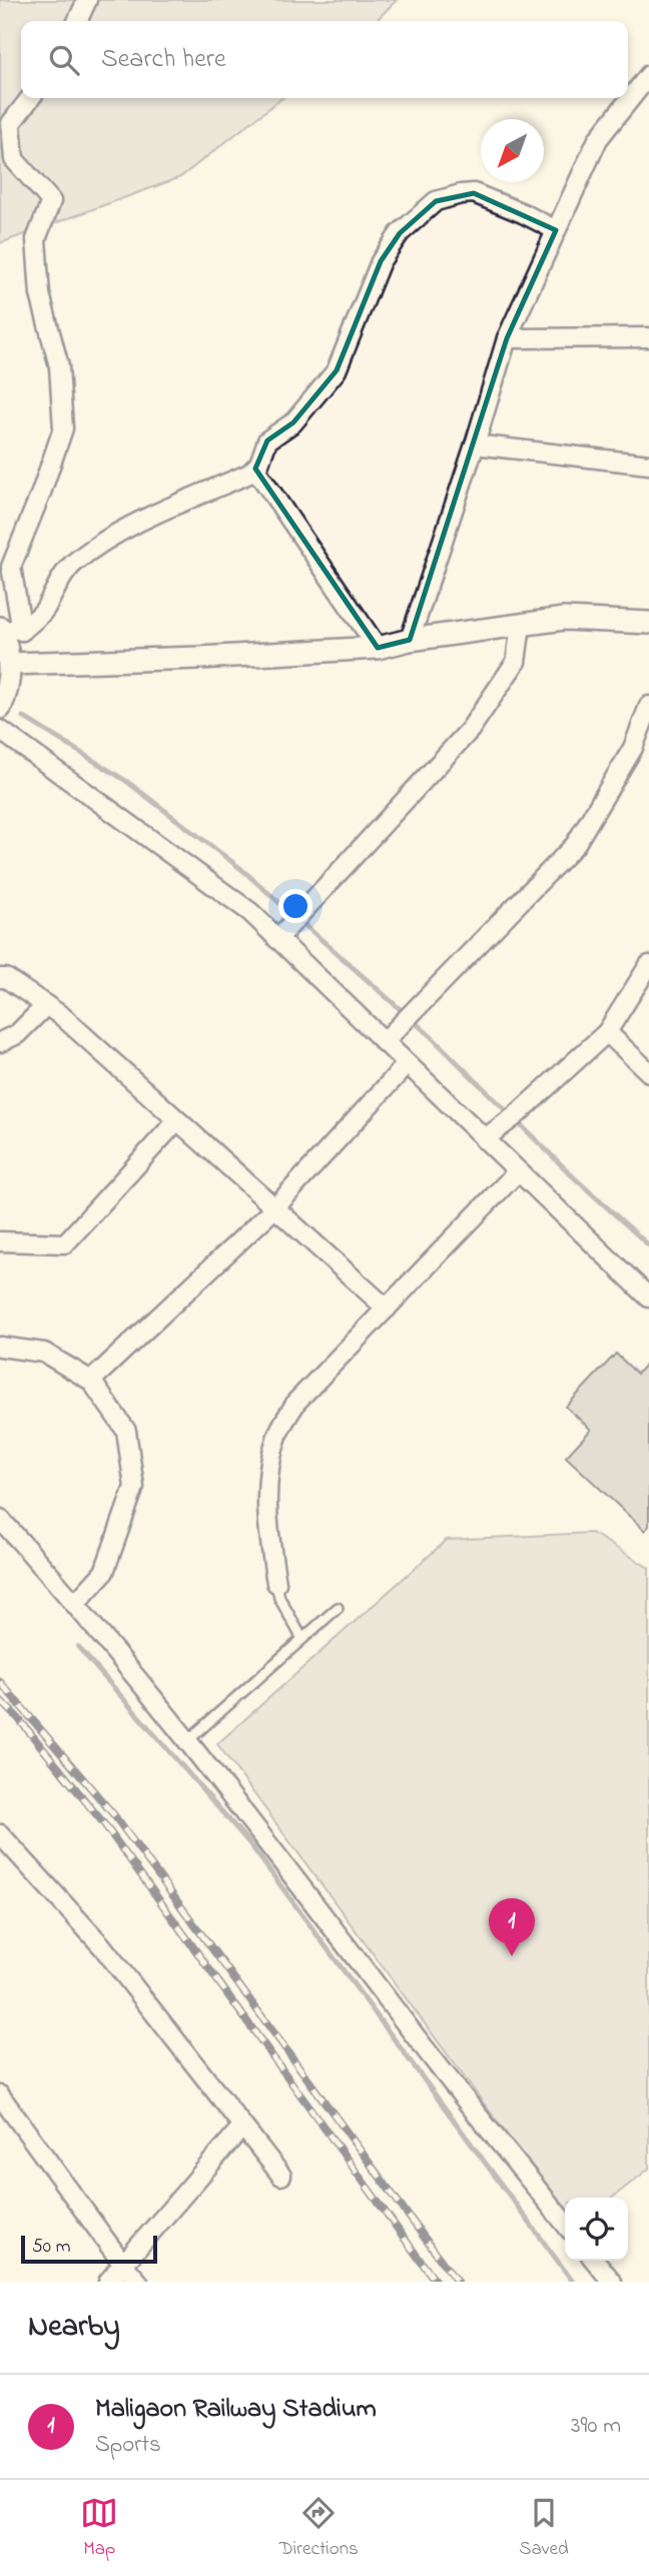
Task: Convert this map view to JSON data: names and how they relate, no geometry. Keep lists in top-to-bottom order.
{
  "scale_bar": "50 m",
  "north": "bottom left",
  "page": {
    "search": "Search here",
    "pins": "1",
    "scale": "50 m",
    "heading": "Nearby",
    "list": [
      {
        "mark": "1",
        "name": "Maligaon Railway Stadium",
        "note": "Sports",
        "value": "390 m"
      }
    ],
    "nav": ["Map", "Directions", "Saved"]
  }
}
